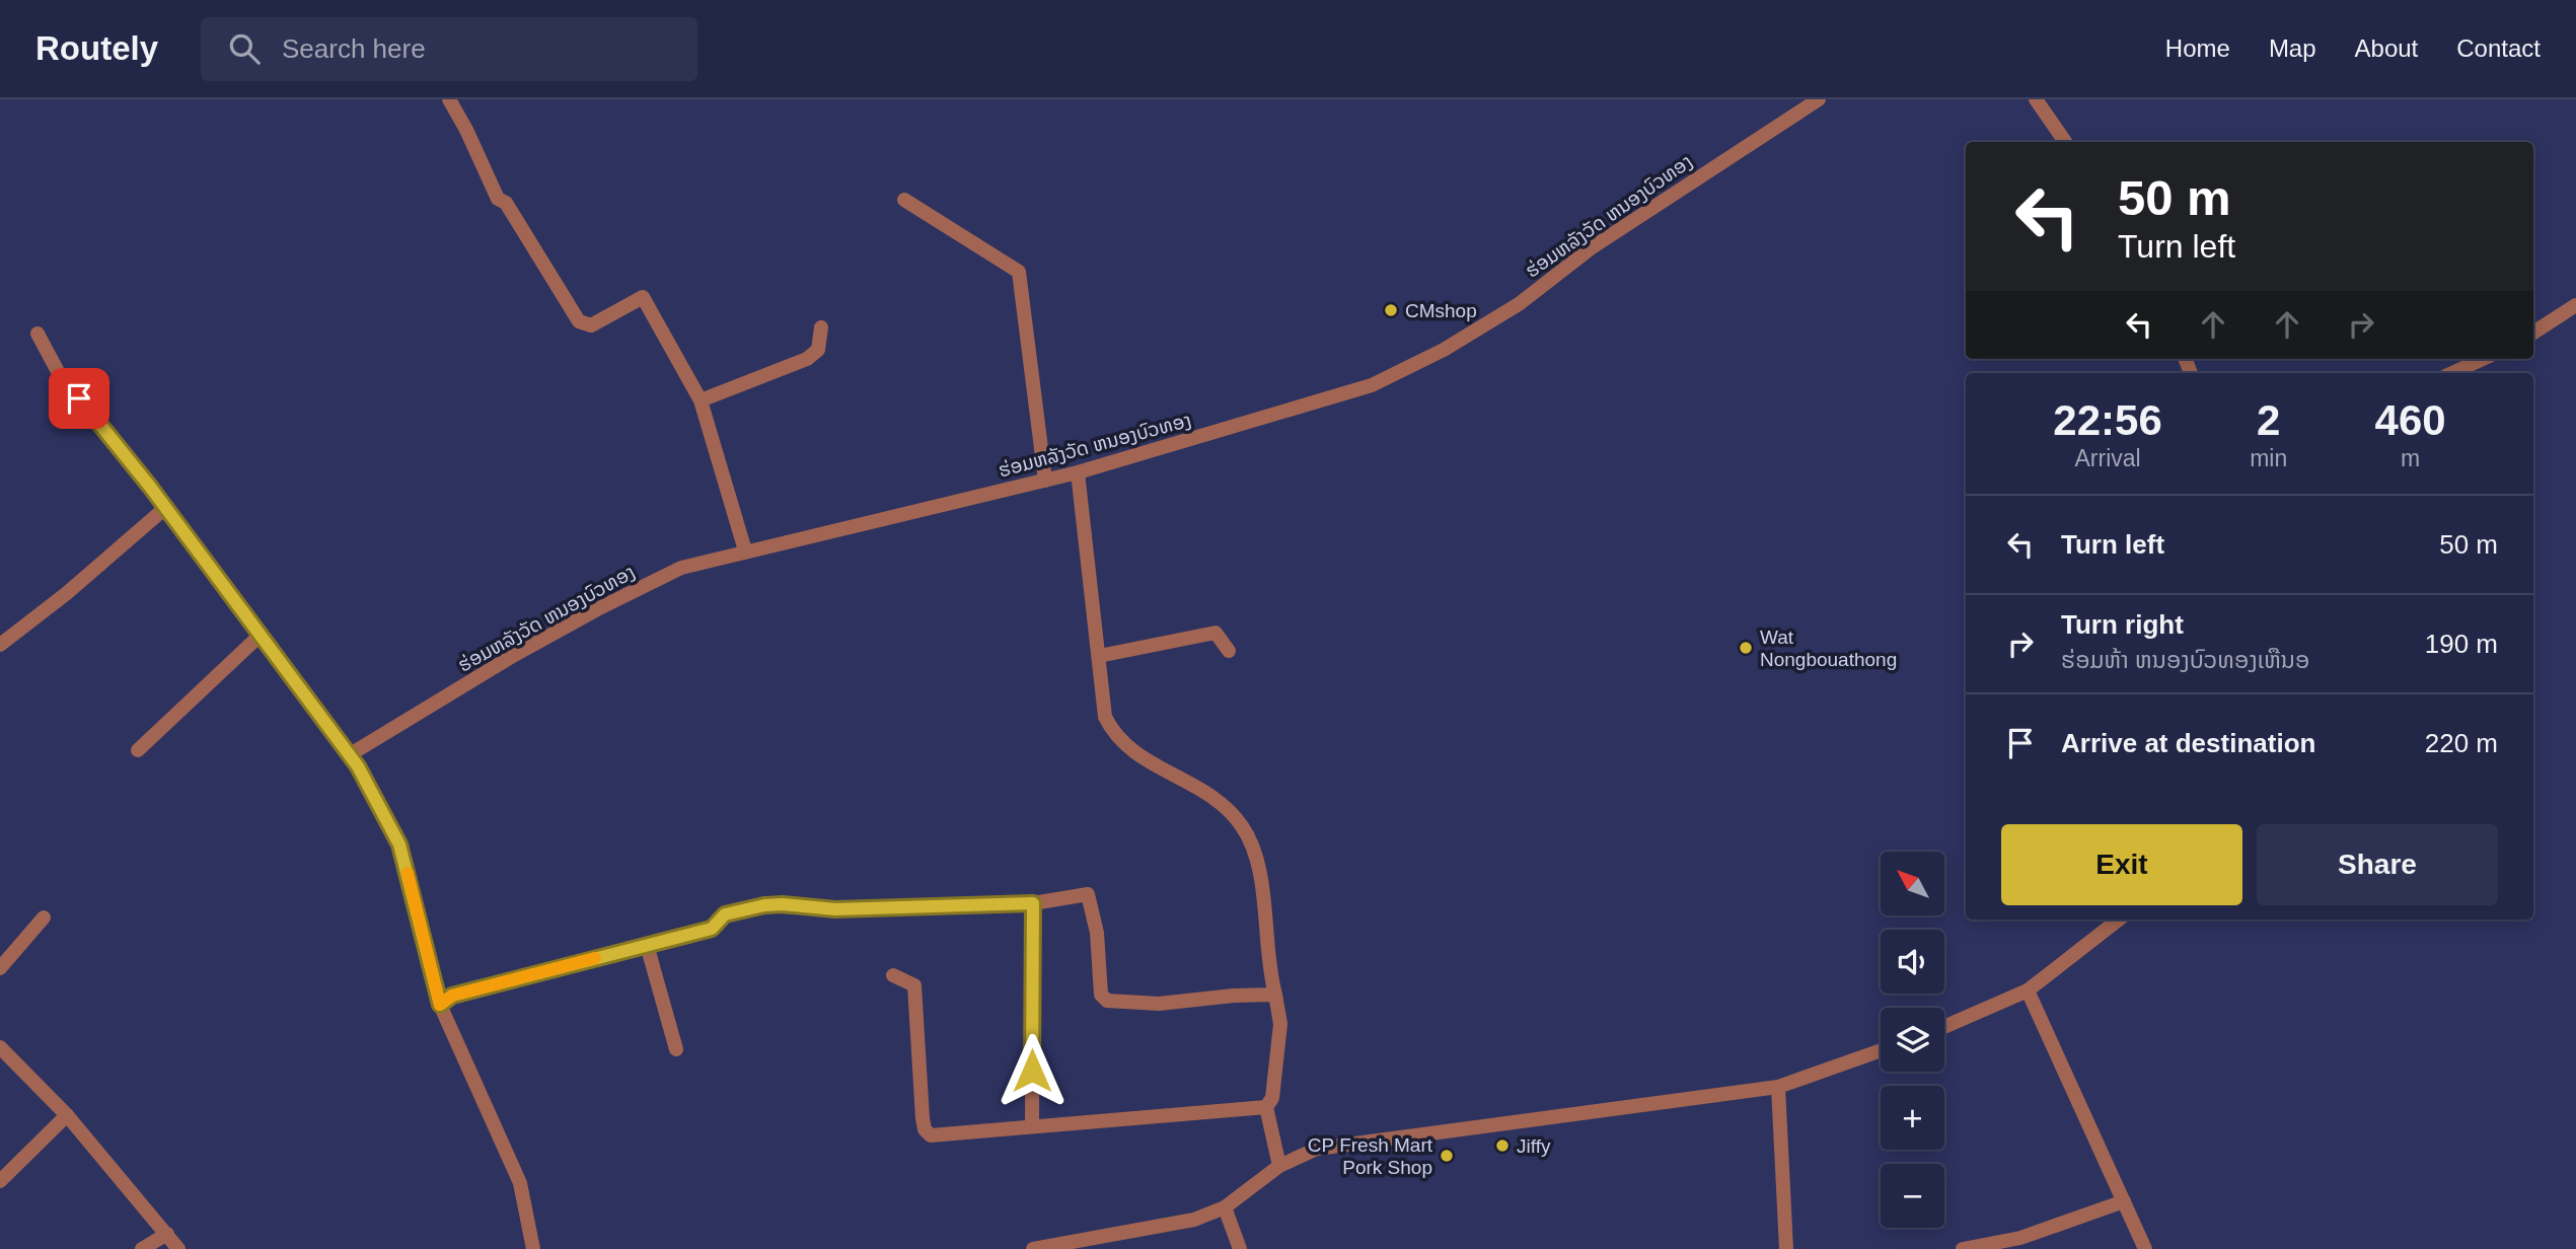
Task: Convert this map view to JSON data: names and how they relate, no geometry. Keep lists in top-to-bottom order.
{
  "streets": {
    "street": ["ຮ່ອມຫລັງວັດ ຫນອງບົວທອງ"]
  },
  "places": [
    "CMshop",
    "Wat Nongbouathong",
    "Jiffy",
    "CP Fresh Mart Pork Shop"
  ],
  "north": "top left",
  "page": {
    "header": "Routely",
    "search": "Search here",
    "nav": [
      "Home",
      "Map",
      "About",
      "Contact"
    ],
    "turn": ["50 m", "Turn left"],
    "eta": [
      "22:56",
      "Arrival",
      "2",
      "min",
      "460",
      "m"
    ],
    "list": [
      {
        "name": "Turn left",
        "value": "50 m"
      },
      {
        "name": "Turn right",
        "note": "ຮ່ອມຫ້າ ຫນອງບົວທອງເຫືນອ",
        "value": "190 m"
      },
      {
        "name": "Arrive at destination",
        "value": "220 m"
      }
    ],
    "buttons": ["Exit", "Share"],
    "map_buttons": ["+", "−"]
  }
}
